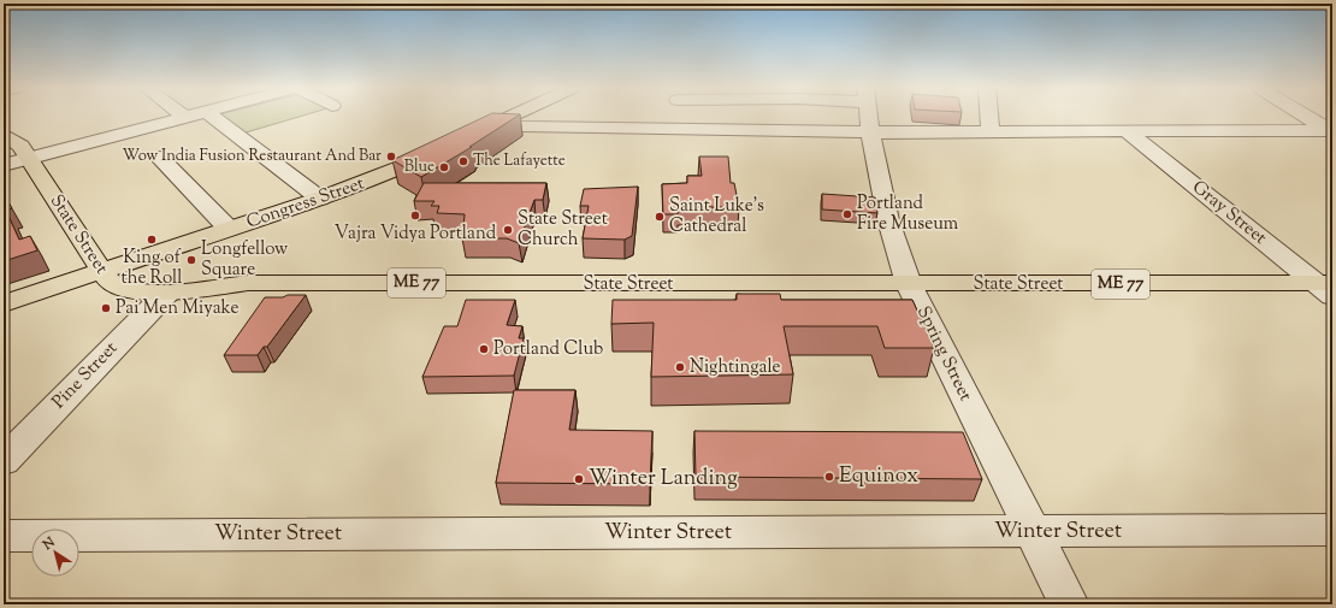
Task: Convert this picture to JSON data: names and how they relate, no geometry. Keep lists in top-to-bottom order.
{
  "streets": {
    "main road": ["Congress Street", "State Street", "ME 77"],
    "street": [
      "Gray Street",
      "Spring Street",
      "Pine Street",
      "Winter Street"
    ]
  },
  "crossings": [
    ["Congress Street", "State Street"],
    ["Gray Street", "State Street"],
    ["State Street", "Spring Street"],
    ["State Street", "Pine Street"],
    ["Spring Street", "Winter Street"]
  ],
  "places": [
    "Wow India Fusion Restaurant And Bar",
    "The Lafayette",
    "Blue",
    "Portland Fire Museum",
    "Vajra Vidya Portland",
    "Saint Luke's Cathedral",
    "State Street Church",
    "King of the Roll",
    "Longfellow Square",
    "Pai Men Miyake",
    "Portland Club",
    "Nightingale",
    "Equinox",
    "Winter Landing"
  ],
  "north": "top left"
}
